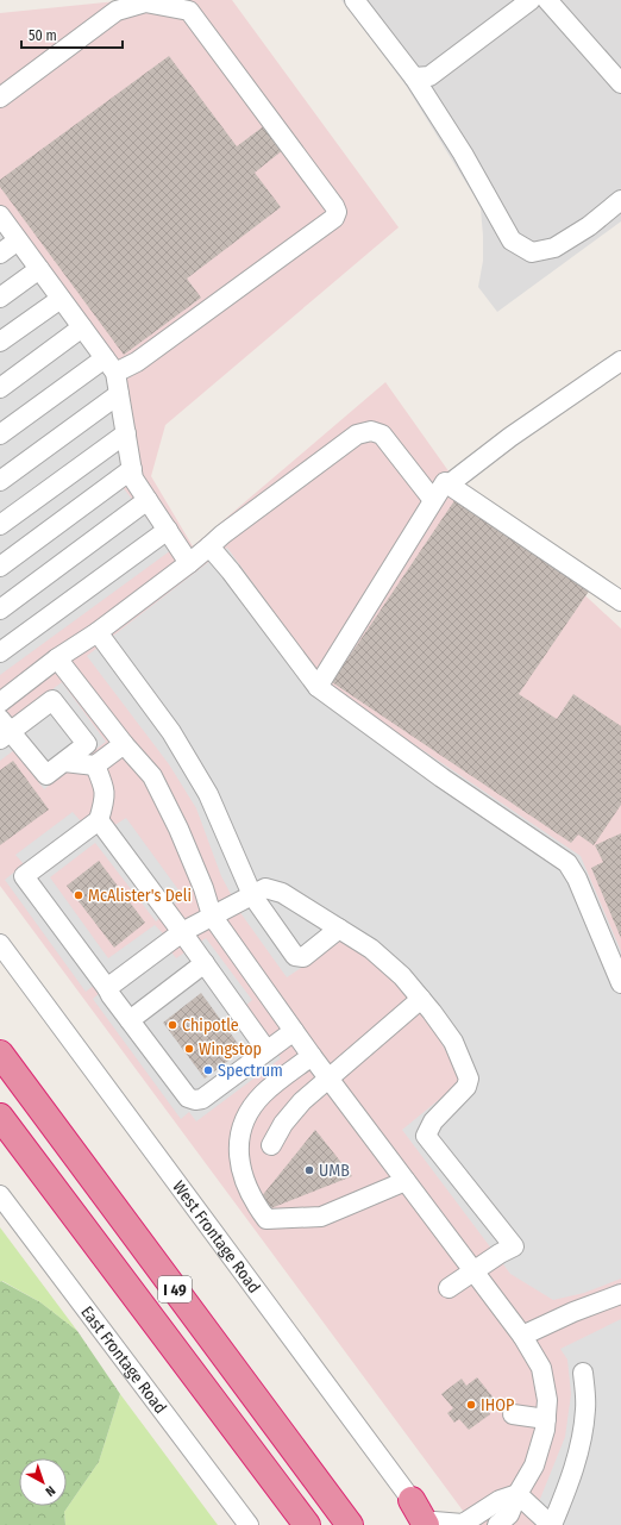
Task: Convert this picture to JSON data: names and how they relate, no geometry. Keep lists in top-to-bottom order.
{
  "streets": {
    "highway": ["I 49"],
    "street": ["West Frontage Road", "East Frontage Road"]
  },
  "places": [
    "McAlister's Deli",
    "Chipotle",
    "Wingstop",
    "Spectrum",
    "UMB",
    "IHOP"
  ],
  "scale_bar": "50 m",
  "north": "bottom right"
}
